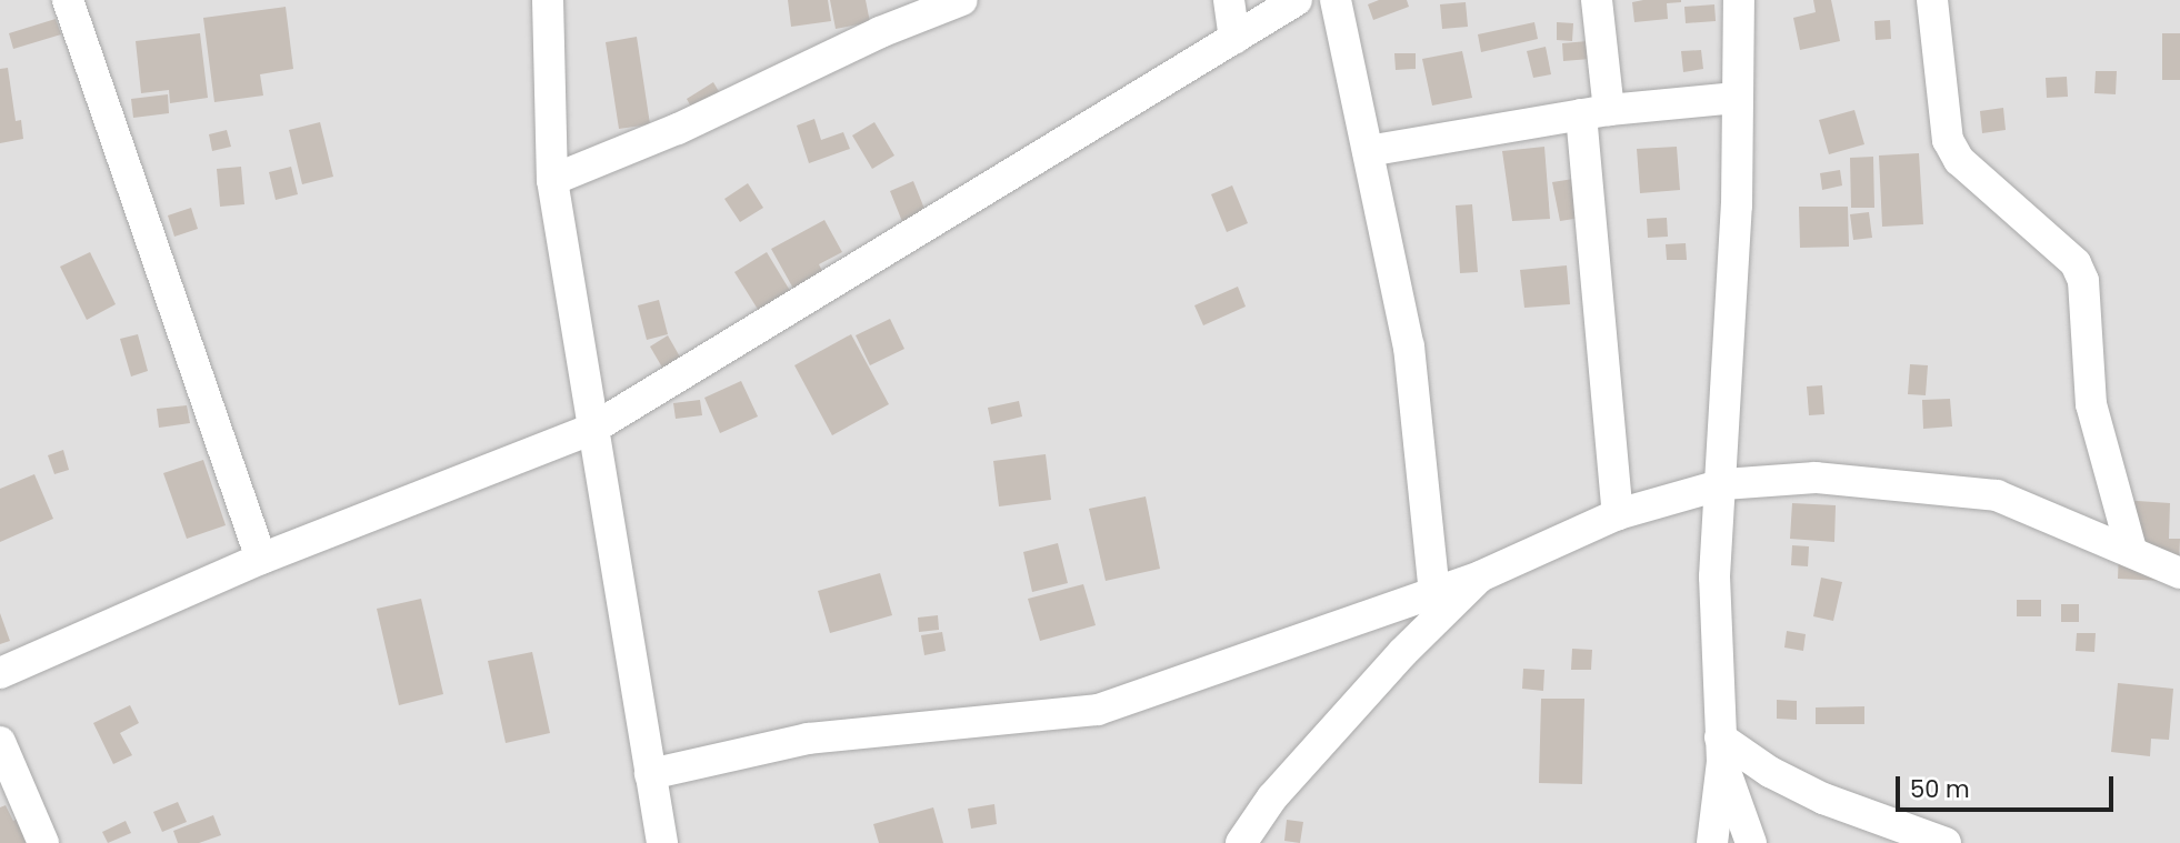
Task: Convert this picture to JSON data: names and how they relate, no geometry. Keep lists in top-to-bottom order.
{
  "scale_bar": "50 m"
}
